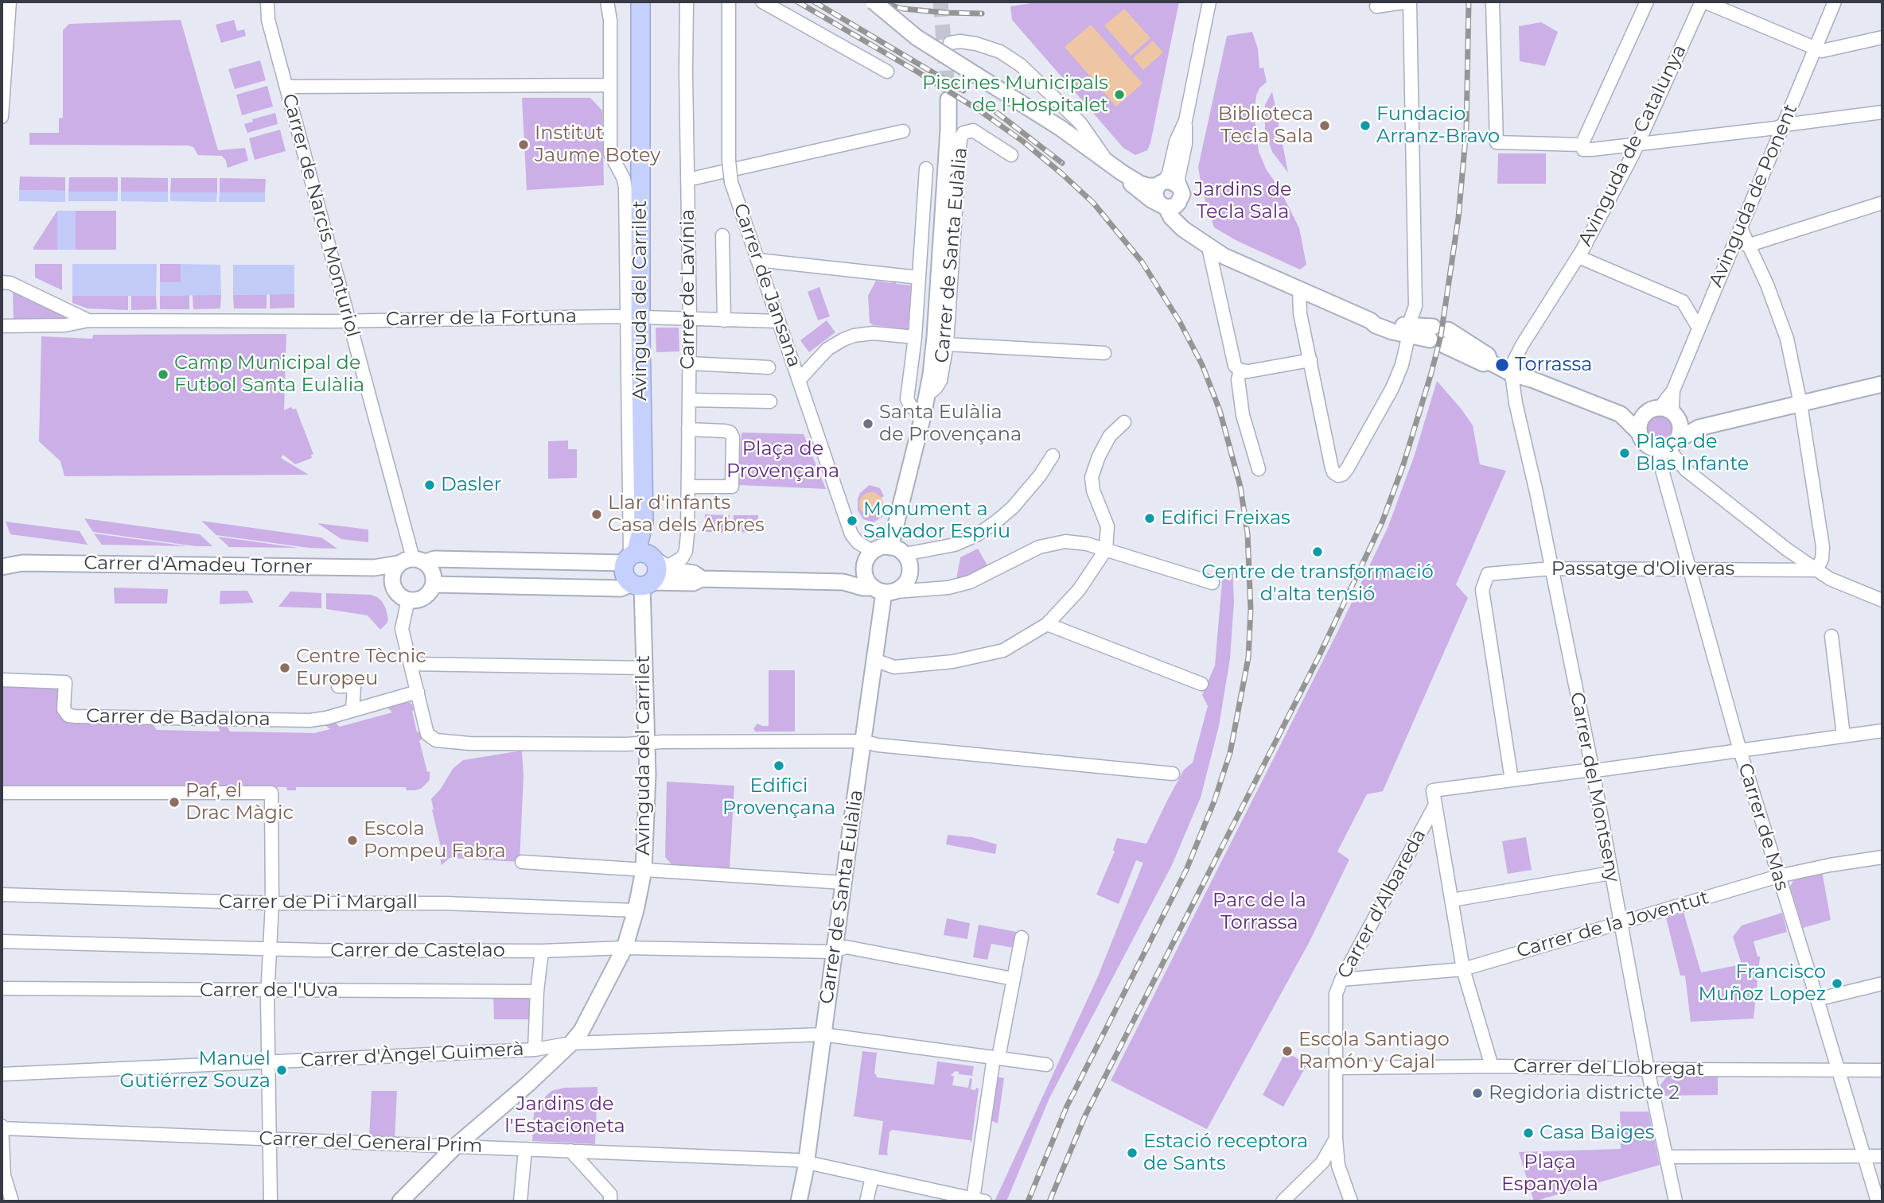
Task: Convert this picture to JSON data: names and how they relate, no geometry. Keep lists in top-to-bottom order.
{
  "streets": {
    "main road": ["Avinguda del Carrilet"],
    "street": [
      "Avinguda de Catalunya",
      "Avinguda de Ponent",
      "Carrer de Narcís Monturiol",
      "Carrer de Santa Eulàlia",
      "Carrer de Jansana",
      "Carrer de Lavínia",
      "Carrer de la Fortuna",
      "Carrer d'Amadeu Torner",
      "Passatge d'Oliveras",
      "Carrer de Badalona",
      "Carrer del Montseny",
      "Carrer de Mas",
      "Carrer de Pi i Margall",
      "Carrer d'Albareda",
      "Carrer de la Joventut",
      "Carrer de Castelao",
      "Carrer de l'Uva",
      "Carrer d'Àngel Guimerà",
      "Carrer del Llobregat",
      "Carrer del General Prim"
    ]
  },
  "crossings": [
    ["Avinguda de Catalunya", "Carrer del Montseny"],
    ["Avinguda de Ponent", "Carrer de Mas"],
    ["Carrer de Narcís Monturiol", "Carrer de la Fortuna"],
    ["Carrer de Narcís Monturiol", "Carrer d'Amadeu Torner"],
    ["Carrer de Santa Eulàlia", "Carrer de Jansana"],
    ["Carrer de Santa Eulàlia", "Carrer d'Amadeu Torner"],
    ["Carrer de Santa Eulàlia", "Carrer de Castelao"],
    ["Carrer de Santa Eulàlia", "Carrer d'Àngel Guimerà"],
    ["Carrer de Santa Eulàlia", "Carrer del General Prim"],
    ["Carrer de Jansana", "Carrer de la Fortuna"],
    ["Carrer de Jansana", "Carrer d'Amadeu Torner"],
    ["Carrer de Lavínia", "Avinguda del Carrilet"],
    ["Carrer de Lavínia", "Carrer de la Fortuna"],
    ["Carrer de Lavínia", "Carrer d'Amadeu Torner"],
    ["Avinguda del Carrilet", "Carrer de la Fortuna"],
    ["Avinguda del Carrilet", "Carrer d'Amadeu Torner"],
    ["Avinguda del Carrilet", "Carrer de Pi i Margall"],
    ["Avinguda del Carrilet", "Carrer de Castelao"],
    ["Avinguda del Carrilet", "Carrer d'Àngel Guimerà"],
    ["Avinguda del Carrilet", "Carrer del General Prim"],
    ["Passatge d'Oliveras", "Carrer del Montseny"],
    ["Passatge d'Oliveras", "Carrer de Mas"],
    ["Carrer del Montseny", "Carrer de la Joventut"],
    ["Carrer del Montseny", "Carrer del Llobregat"],
    ["Carrer de Mas", "Carrer de la Joventut"],
    ["Carrer de Mas", "Carrer del Llobregat"],
    ["Carrer d'Albareda", "Carrer de la Joventut"],
    ["Carrer d'Albareda", "Carrer del Llobregat"]
  ],
  "parks": [
    "Jardins de Tecla Sala",
    "Plaça de Provençana",
    "Parc de la Torrassa",
    "Jardins de l'Estacioneta",
    "Plaça Espanyola"
  ],
  "places": [
    "Piscines Municipals de l'Hospitalet",
    "Biblioteca Tecla Sala",
    "Fundacio Arranz-Bravo",
    "Institut Jaume Botey",
    "Torrassa",
    "Camp Municipal de Futbol Santa Eulàlia",
    "Santa Eulàlia de Provençana",
    "Plaça de Blas Infante",
    "Dasler",
    "Llar d'infants Casa dels Arbres",
    "Edifici Freixas",
    "Monument a Salvador Espriu",
    "Centre de transformació d'alta tensió",
    "Centre Tècnic Europeu",
    "Edifici Provençana",
    "Paf, el Drac Màgic",
    "Escola Pompeu Fabra",
    "Francisco Muñoz Lopez",
    "Escola Santiago Ramón y Cajal",
    "Manuel Gutiérrez Souza",
    "Regidoria districte 2",
    "Casa Baiges",
    "Estació receptora de Sants"
  ]
}
